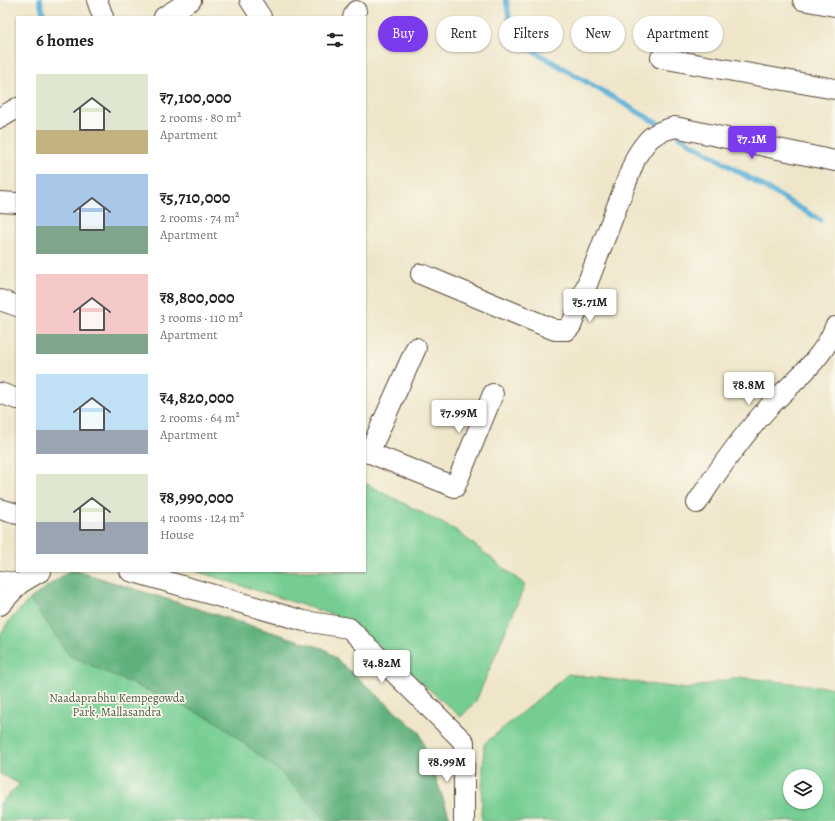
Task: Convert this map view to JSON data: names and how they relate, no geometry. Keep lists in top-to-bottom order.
{
  "parks": ["Naadaprabhu Kempegowda Park, Mallasandra"],
  "page": {
    "chip": [
      "Buy",
      "Rent",
      "Filters",
      "New",
      "Apartment"
    ],
    "heading": "6 homes",
    "list": [
      {
        "name": "₹7,100,000",
        "note": "2 rooms · 80 m² · Apartment"
      },
      {
        "name": "₹5,710,000",
        "note": "2 rooms · 74 m² · Apartment"
      },
      {
        "name": "₹8,800,000",
        "note": "3 rooms · 110 m² · Apartment"
      },
      {
        "name": "₹4,820,000",
        "note": "2 rooms · 64 m² · Apartment"
      },
      {
        "name": "₹8,990,000",
        "note": "4 rooms · 124 m² · House"
      }
    ],
    "price": [
      "₹7.1M",
      "₹5.71M",
      "₹8.8M",
      "₹7.99M",
      "₹4.82M",
      "₹8.99M"
    ]
  }
}
